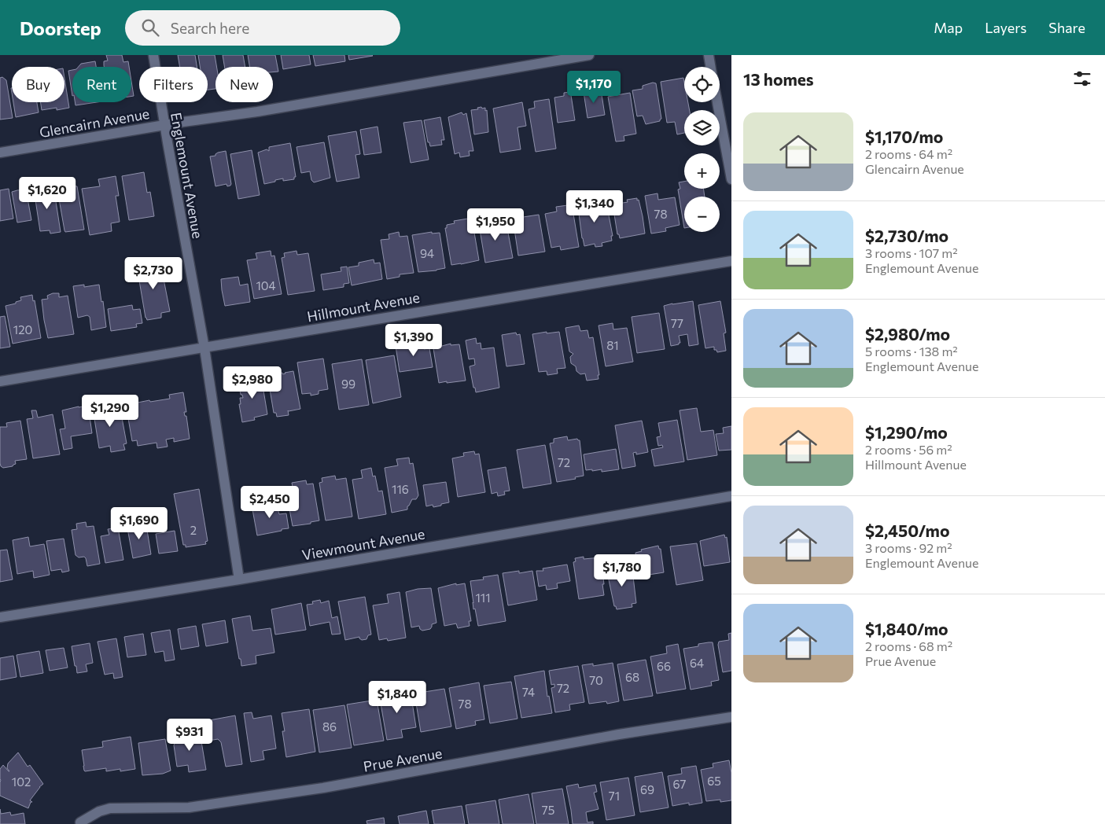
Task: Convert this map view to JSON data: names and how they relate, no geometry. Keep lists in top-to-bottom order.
{
  "streets": {
    "street": [
      "Glencairn Avenue",
      "Englemount Avenue",
      "Hillmount Avenue",
      "Viewmount Avenue",
      "Prue Avenue"
    ]
  },
  "crossings": [
    ["Glencairn Avenue", "Englemount Avenue"],
    ["Englemount Avenue", "Hillmount Avenue"],
    ["Englemount Avenue", "Viewmount Avenue"]
  ],
  "house_numbers": [
    "78",
    "94",
    "104",
    "77",
    "120",
    "81",
    "99",
    "72",
    "116",
    "2",
    "111",
    "64",
    "66",
    "68",
    "70",
    "72",
    "74",
    "78",
    "86",
    "65",
    "102",
    "67",
    "69",
    "71",
    "75"
  ],
  "page": {
    "header": "Doorstep",
    "search": "Search here",
    "nav": ["Map", "Layers", "Share"],
    "heading": "13 homes",
    "map_buttons": ["+", "−"],
    "chip": [
      "Buy",
      "Rent",
      "Filters",
      "New"
    ],
    "price": [
      "$1,170",
      "$1,620",
      "$1,340",
      "$1,950",
      "$2,730",
      "$1,390",
      "$2,980",
      "$1,290",
      "$2,450",
      "$1,690",
      "$1,780",
      "$1,840",
      "$931"
    ],
    "list": [
      {
        "name": "$1,170/mo",
        "note": "2 rooms · 64 m² · Glencairn Avenue"
      },
      {
        "name": "$2,730/mo",
        "note": "3 rooms · 107 m² · Englemount Avenue"
      },
      {
        "name": "$2,980/mo",
        "note": "5 rooms · 138 m² · Englemount Avenue"
      },
      {
        "name": "$1,290/mo",
        "note": "2 rooms · 56 m² · Hillmount Avenue"
      },
      {
        "name": "$2,450/mo",
        "note": "3 rooms · 92 m² · Englemount Avenue"
      },
      {
        "name": "$1,840/mo",
        "note": "2 rooms · 68 m² · Prue Avenue"
      }
    ]
  }
}
